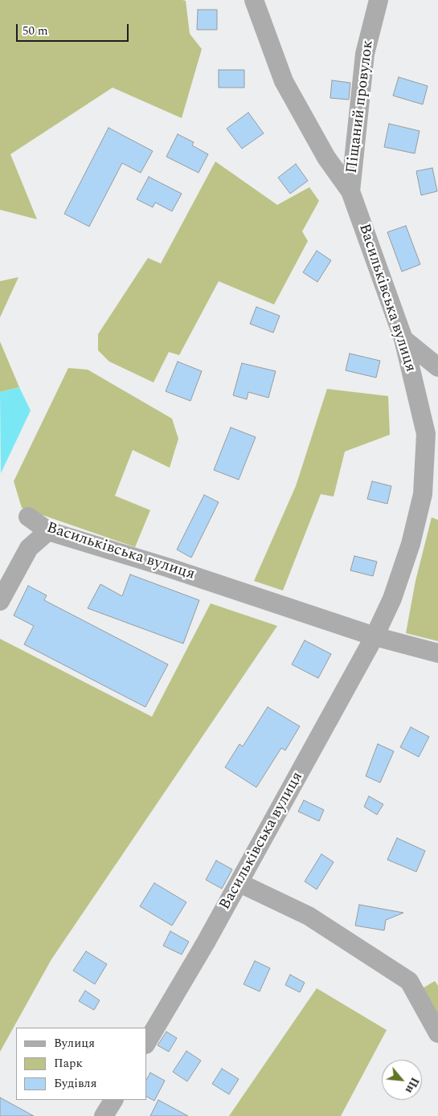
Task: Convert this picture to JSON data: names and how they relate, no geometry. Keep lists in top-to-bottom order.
{
  "streets": {
    "street": ["Піщаний провулок", "Васильківська вулиця"]
  },
  "crossings": [
    ["Піщаний провулок", "Васильківська вулиця"]
  ],
  "legend": ["Вулиця", "Парк", "Будівля"],
  "scale_bar": "50 m",
  "north": "bottom right"
}
